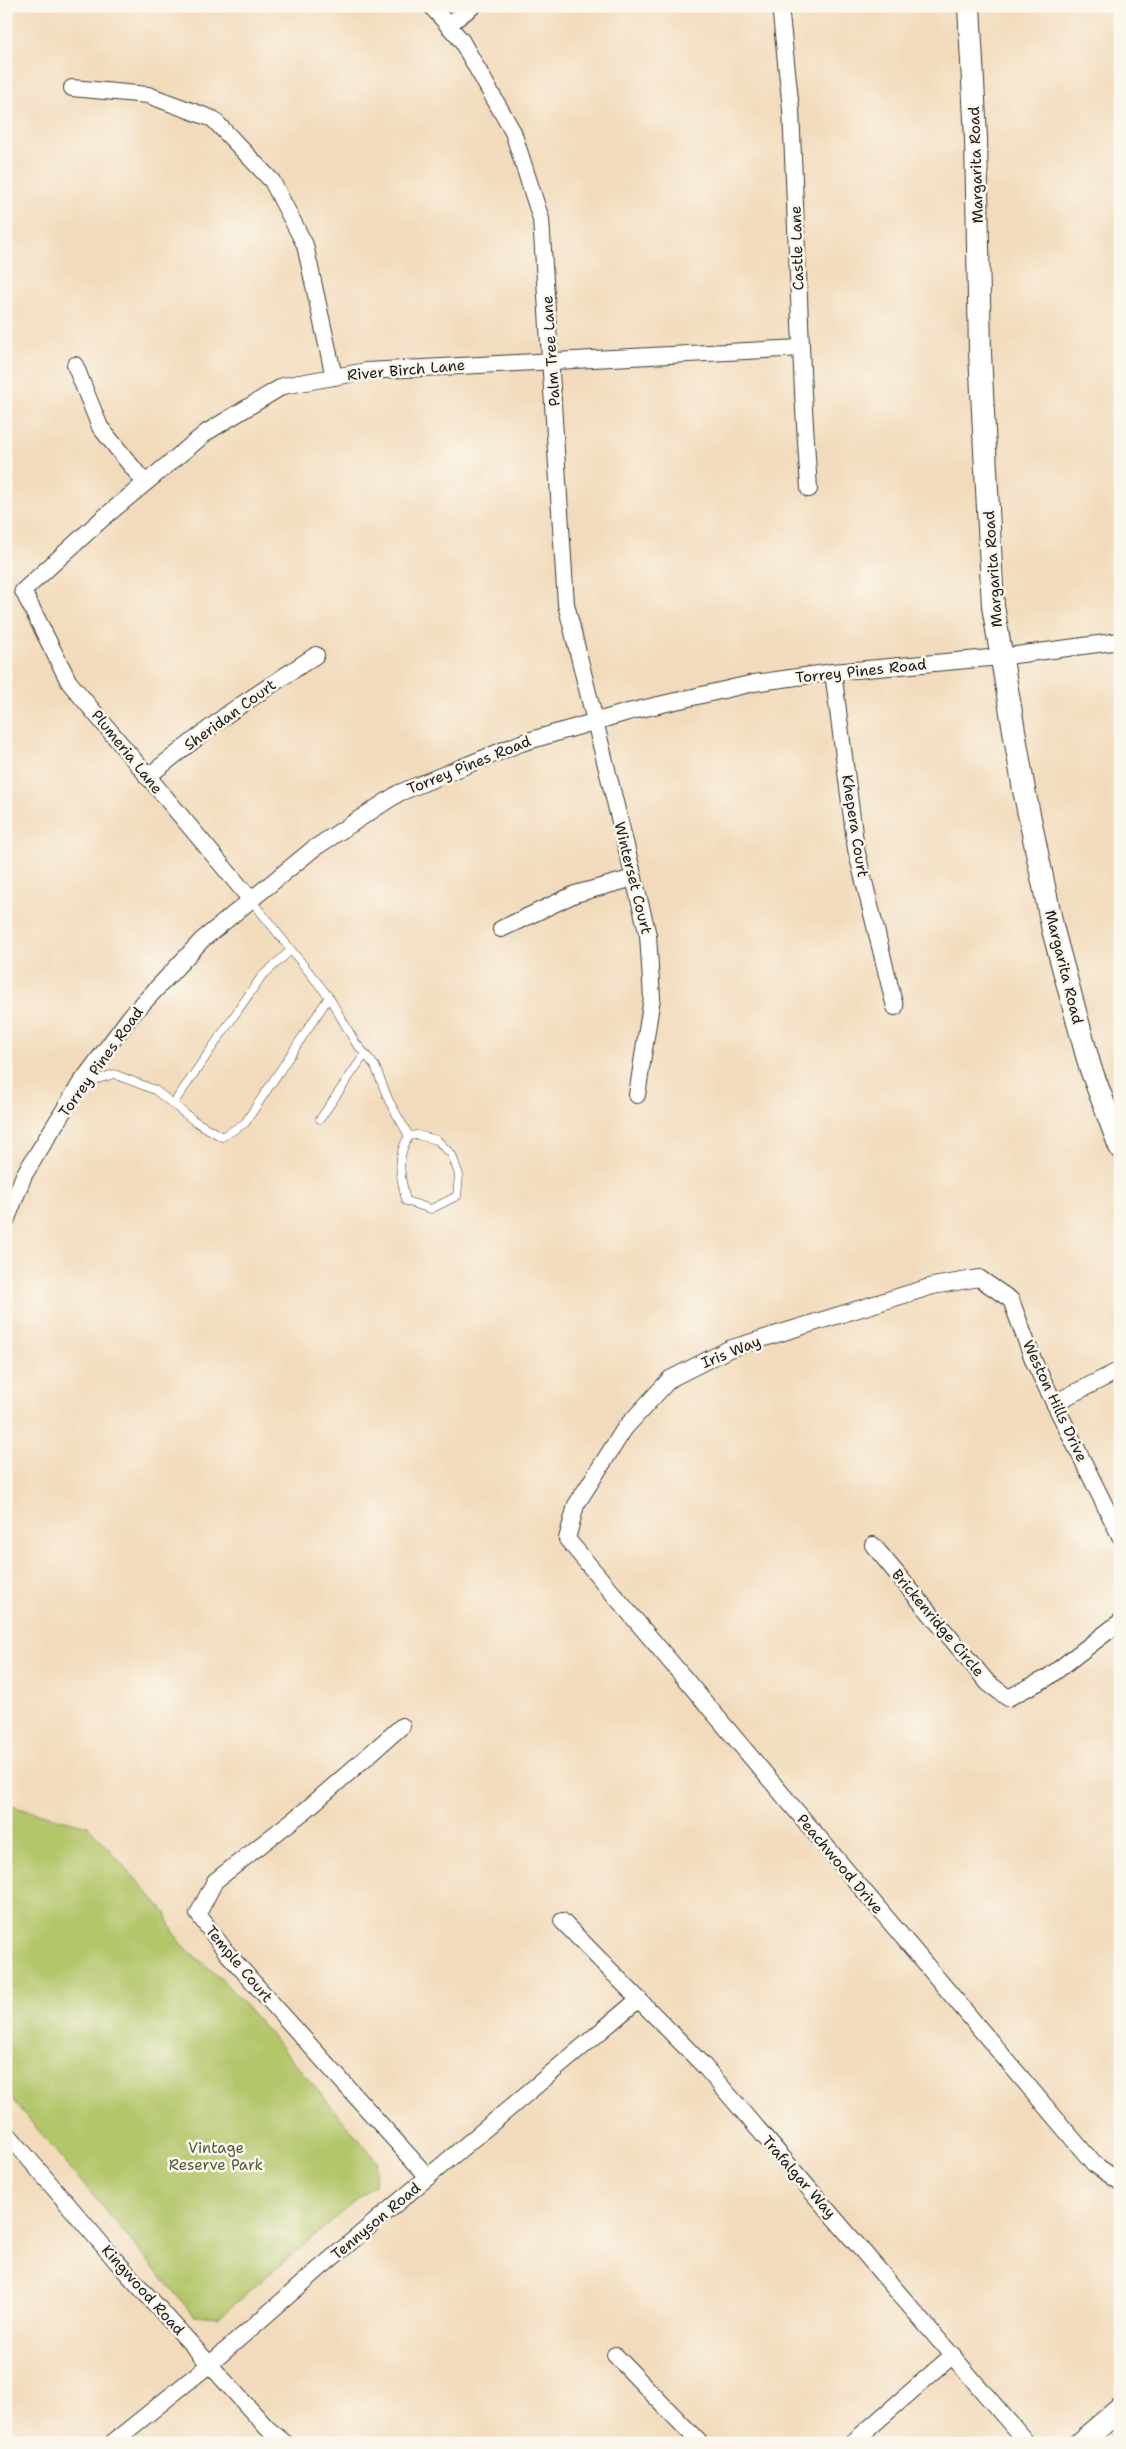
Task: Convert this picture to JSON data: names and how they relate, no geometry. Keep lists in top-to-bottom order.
{
  "streets": {
    "main road": ["Margarita Road"],
    "street": [
      "Castle Lane",
      "Palm Tree Lane",
      "River Birch Lane",
      "Torrey Pines Road",
      "Sheridan Court",
      "Plumeria Lane",
      "Khepera Court",
      "Winterset Court",
      "Iris Way",
      "Weston Hills Drive",
      "Brickenridge Circle",
      "Peachwood Drive",
      "Temple Court",
      "Trafalgar Way",
      "Tennyson Road",
      "Kingwood Road"
    ]
  },
  "crossings": [
    ["Margarita Road", "Torrey Pines Road"],
    ["Castle Lane", "River Birch Lane"],
    ["Palm Tree Lane", "River Birch Lane"],
    ["Palm Tree Lane", "Torrey Pines Road"],
    ["Palm Tree Lane", "Winterset Court"],
    ["River Birch Lane", "Plumeria Lane"],
    ["Torrey Pines Road", "Plumeria Lane"],
    ["Torrey Pines Road", "Khepera Court"],
    ["Torrey Pines Road", "Winterset Court"],
    ["Sheridan Court", "Plumeria Lane"],
    ["Iris Way", "Weston Hills Drive"],
    ["Iris Way", "Peachwood Drive"],
    ["Temple Court", "Tennyson Road"],
    ["Trafalgar Way", "Tennyson Road"],
    ["Tennyson Road", "Kingwood Road"]
  ],
  "parks": ["Vintage Reserve Park"]
}
